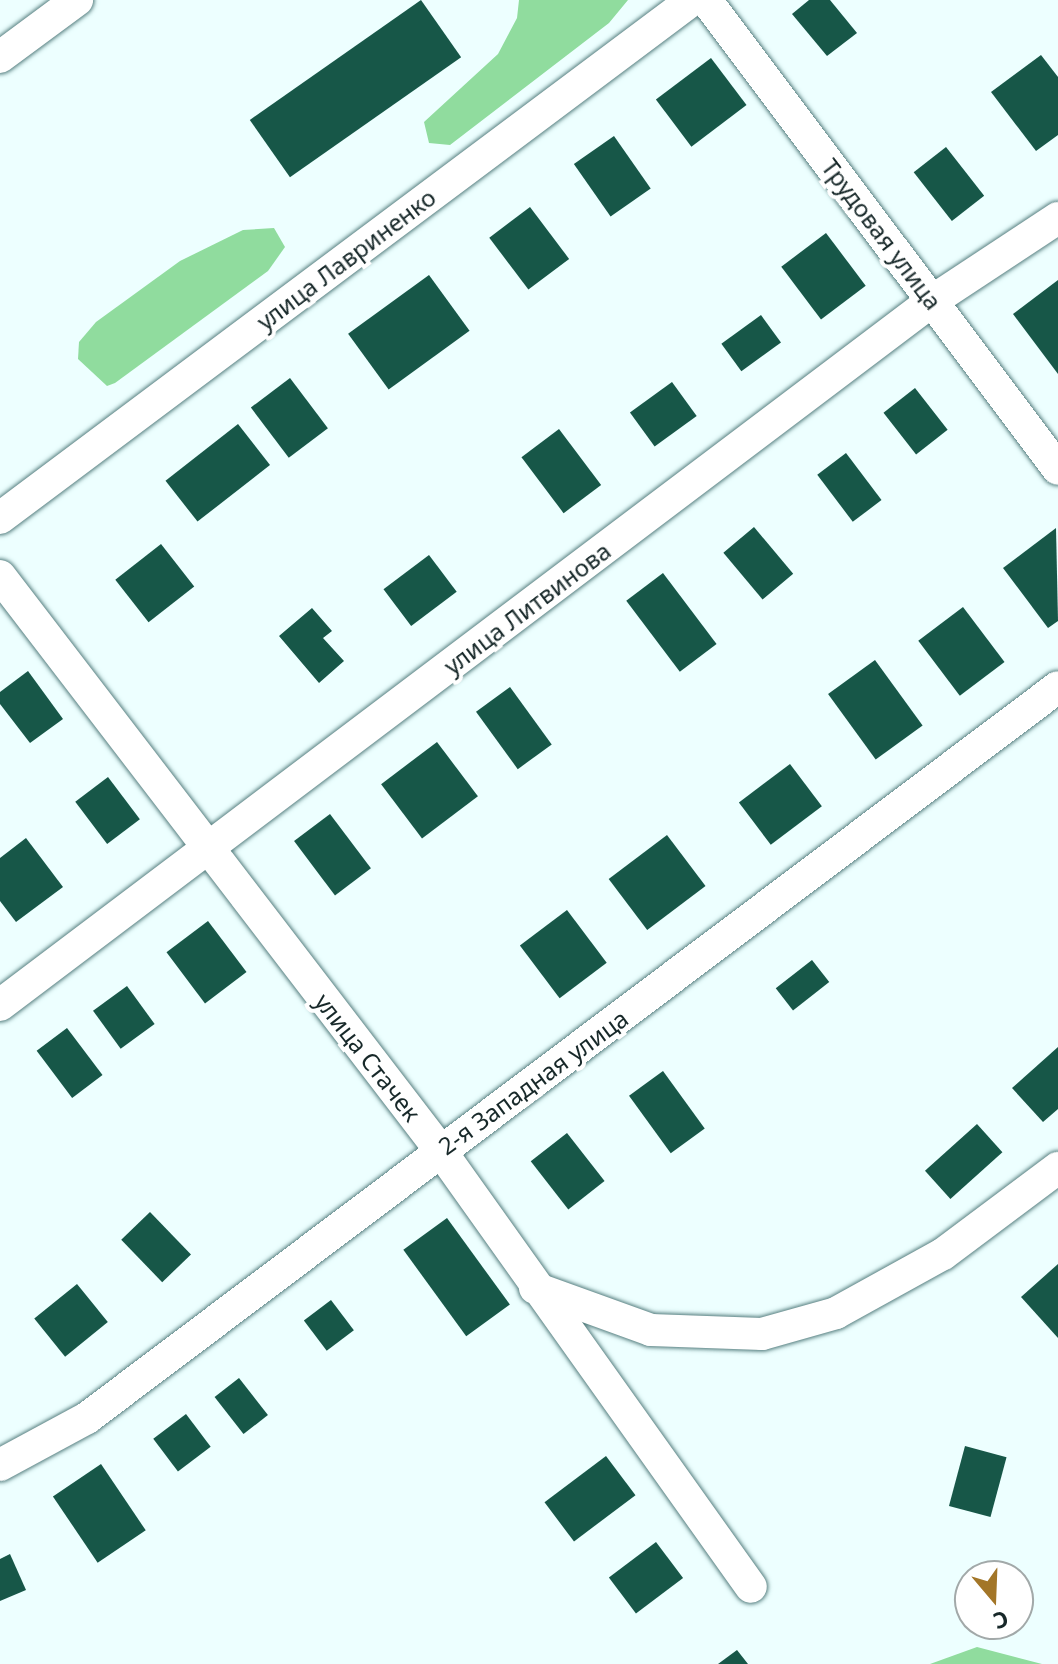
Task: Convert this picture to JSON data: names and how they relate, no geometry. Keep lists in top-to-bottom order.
{
  "streets": {
    "street": [
      "Трудовая улица",
      "улица Лавриненко",
      "улица Литвинова",
      "улица Стачек",
      "2-я Западная улица"
    ]
  },
  "crossings": [
    ["Трудовая улица", "улица Литвинова"],
    ["улица Литвинова", "улица Стачек"],
    ["улица Стачек", "2-я Западная улица"]
  ],
  "north": "bottom"
}
